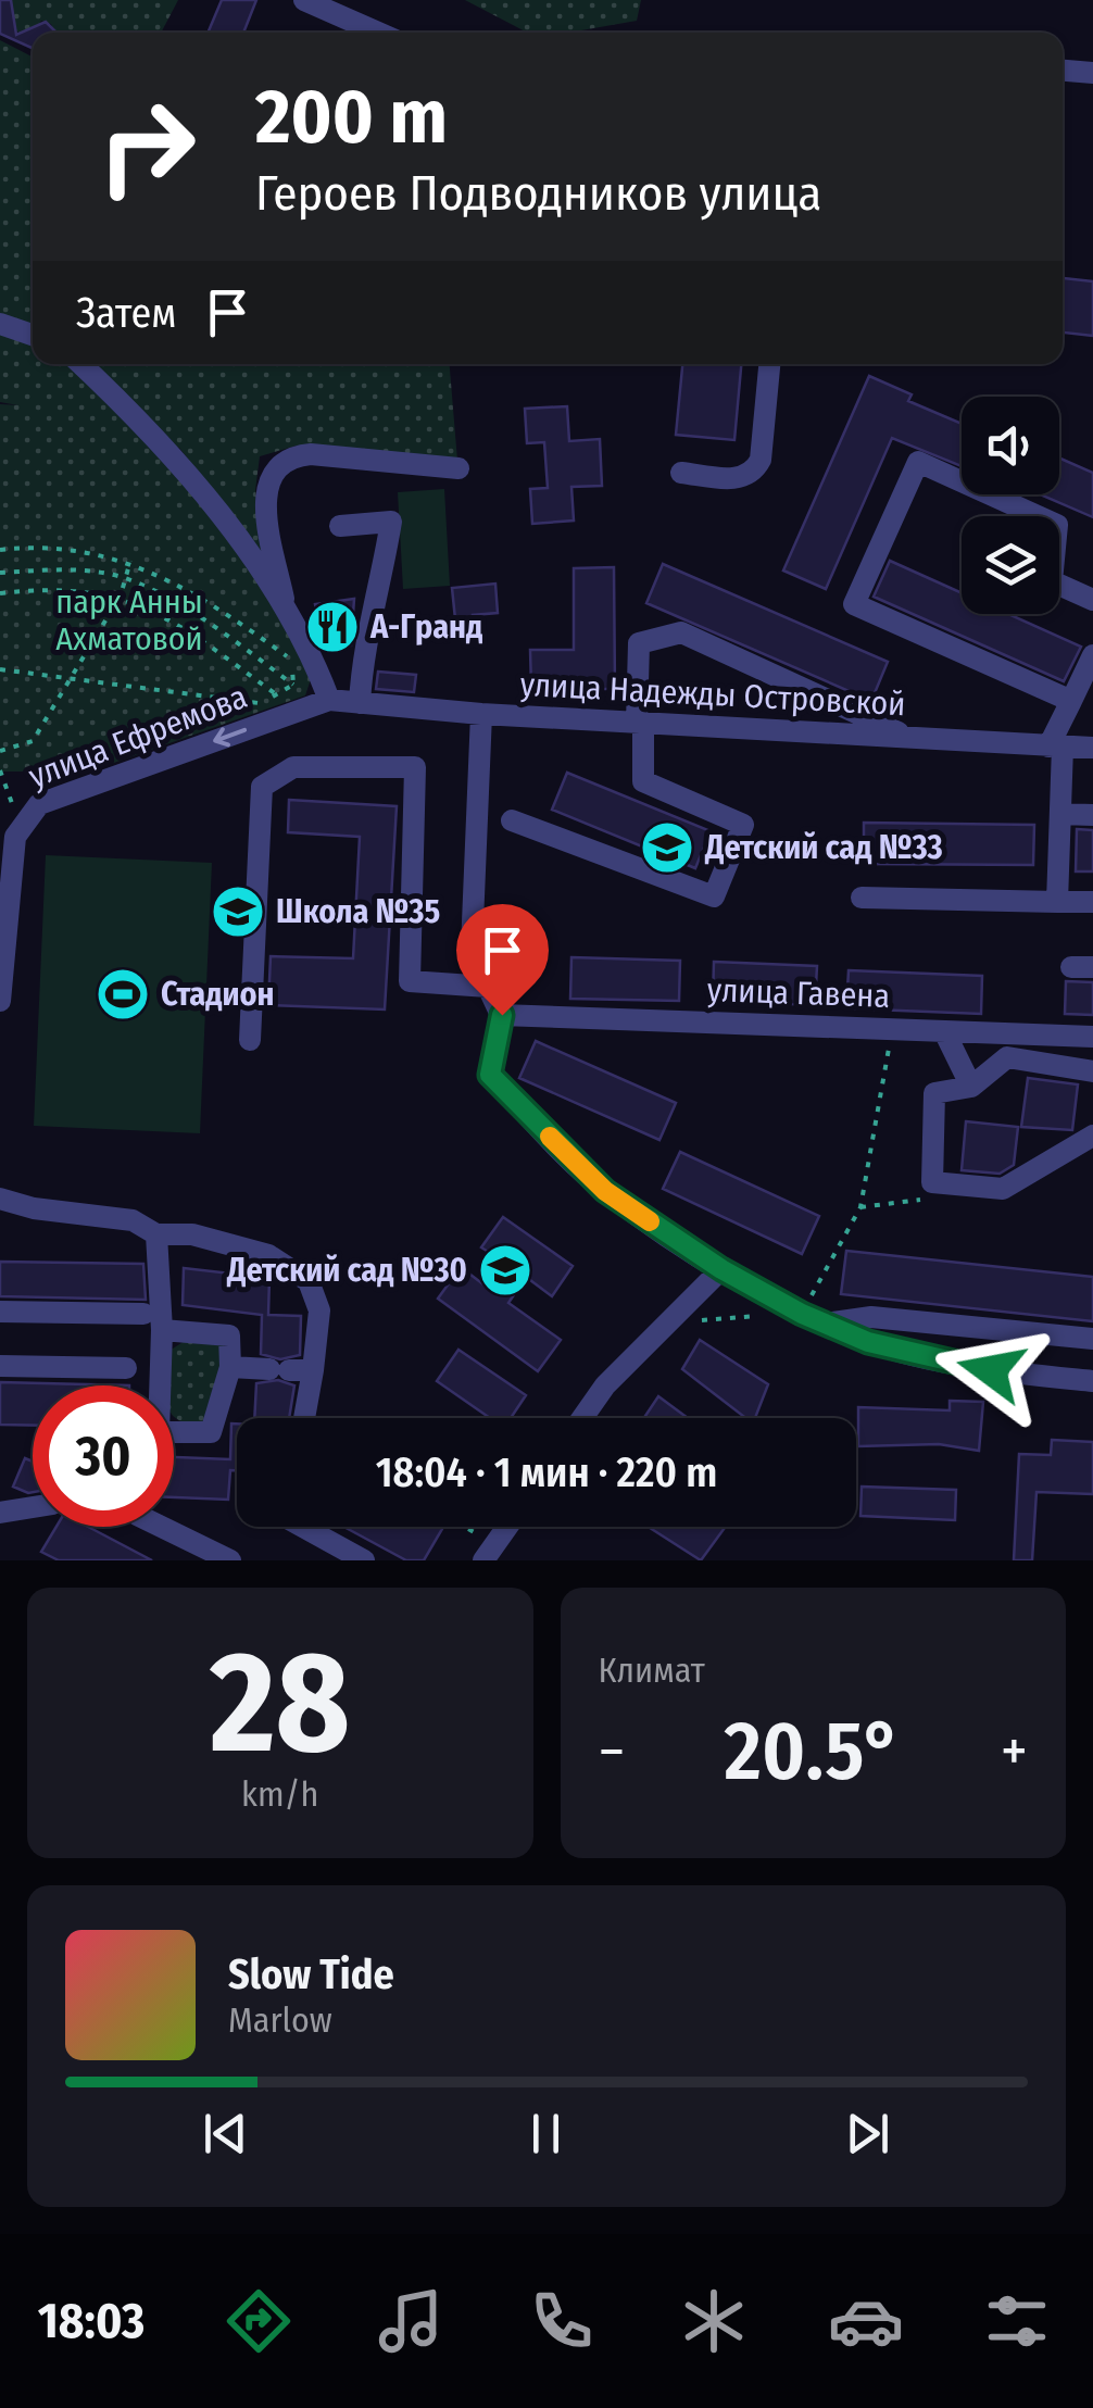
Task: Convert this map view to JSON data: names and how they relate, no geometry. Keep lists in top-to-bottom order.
{
  "streets": {
    "street": ["улица Надежды Островской", "улица Ефремова", "улица Гавена"]
  },
  "crossings": [
    ["улица Надежды Островской", "улица Ефремова"]
  ],
  "one_way": ["улица Ефремова"],
  "parks": ["парк Анны Ахматовой"],
  "places": {
    "restaurant": ["А-Гранд"],
    "school or university": ["Детский сад №33", "Школа №35", "Детский сад №30"],
    "sports": ["Стадион"]
  },
  "page": {
    "turn": ["200 m", "Героев Подводников улица"],
    "then": "Затем",
    "limit": "30",
    "trip": "18:04 · 1 мин · 220 m",
    "tile": [
      ["28", "km/h"],
      "Климат"
    ],
    "heat": ["−", "20.5°", "+"],
    "song": ["Slow Tide", "Marlow"],
    "tabs": "18:03"
  }
}
